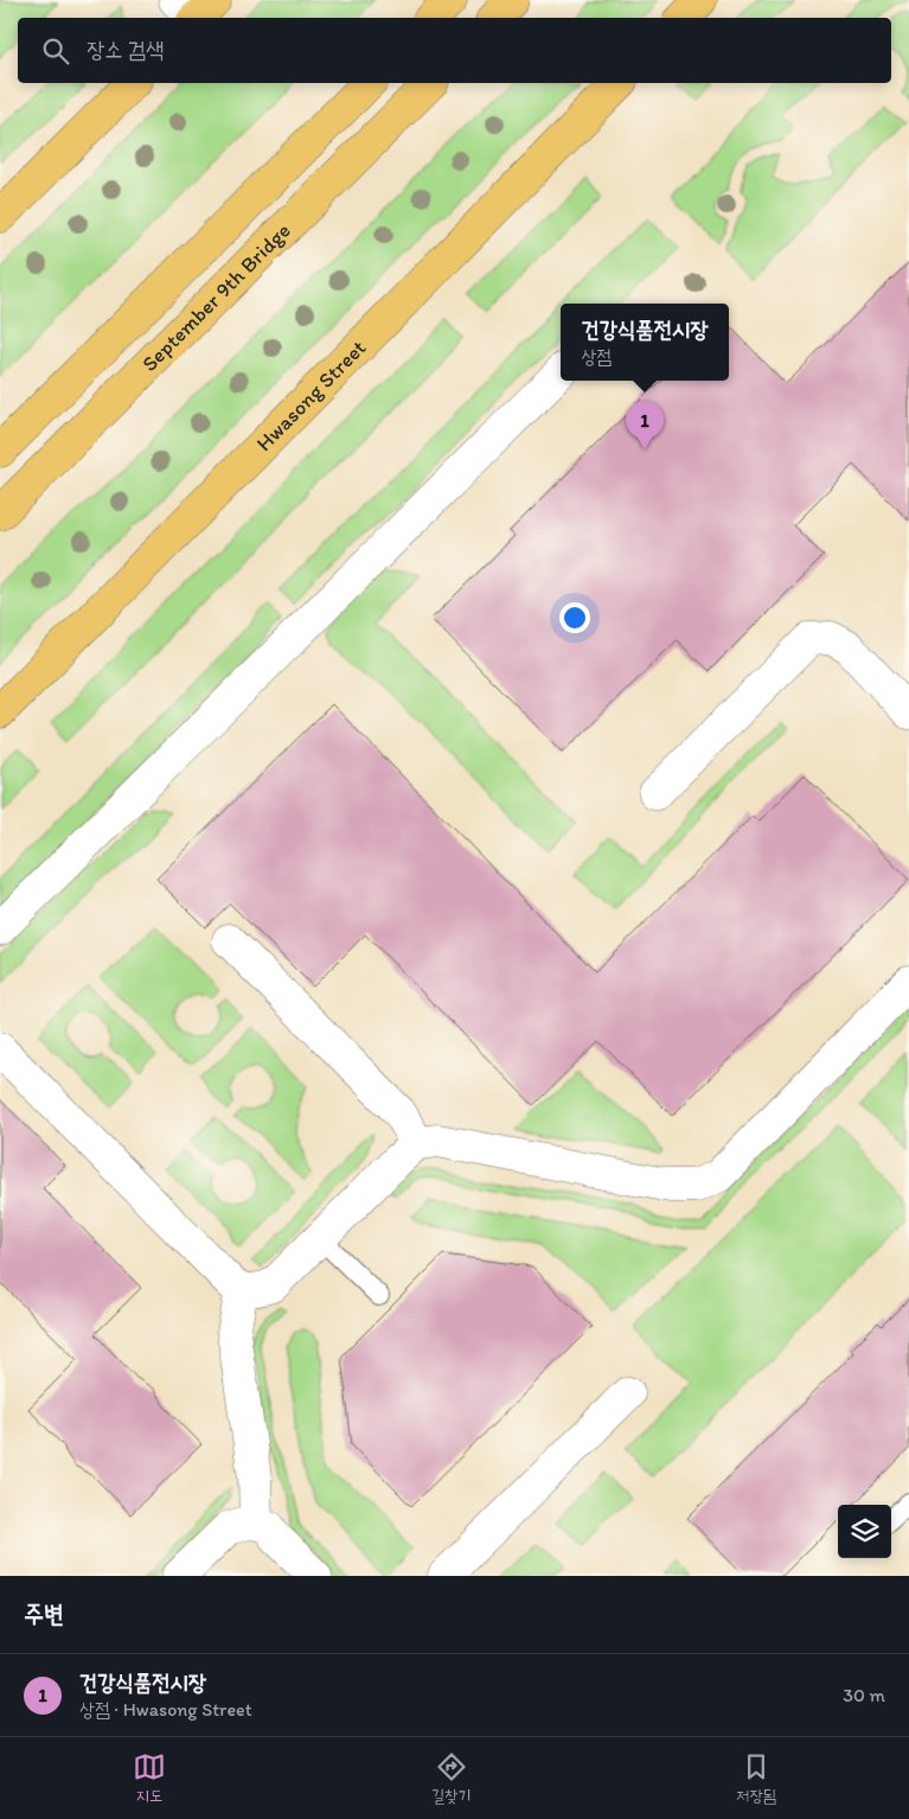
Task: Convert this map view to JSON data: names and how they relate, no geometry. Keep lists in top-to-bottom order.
{
  "streets": {
    "main road": ["September 9th Bridge", "Hwasong Street"]
  },
  "page": {
    "search": "장소 검색",
    "popup": ["건강식품전시장", "상점"],
    "pins": "1",
    "heading": "주변",
    "list": [
      {
        "mark": "1",
        "name": "건강식품전시장",
        "note": "상점 · Hwasong Street",
        "value": "30 m"
      }
    ],
    "nav": ["지도", "길찾기", "저장됨"]
  }
}
